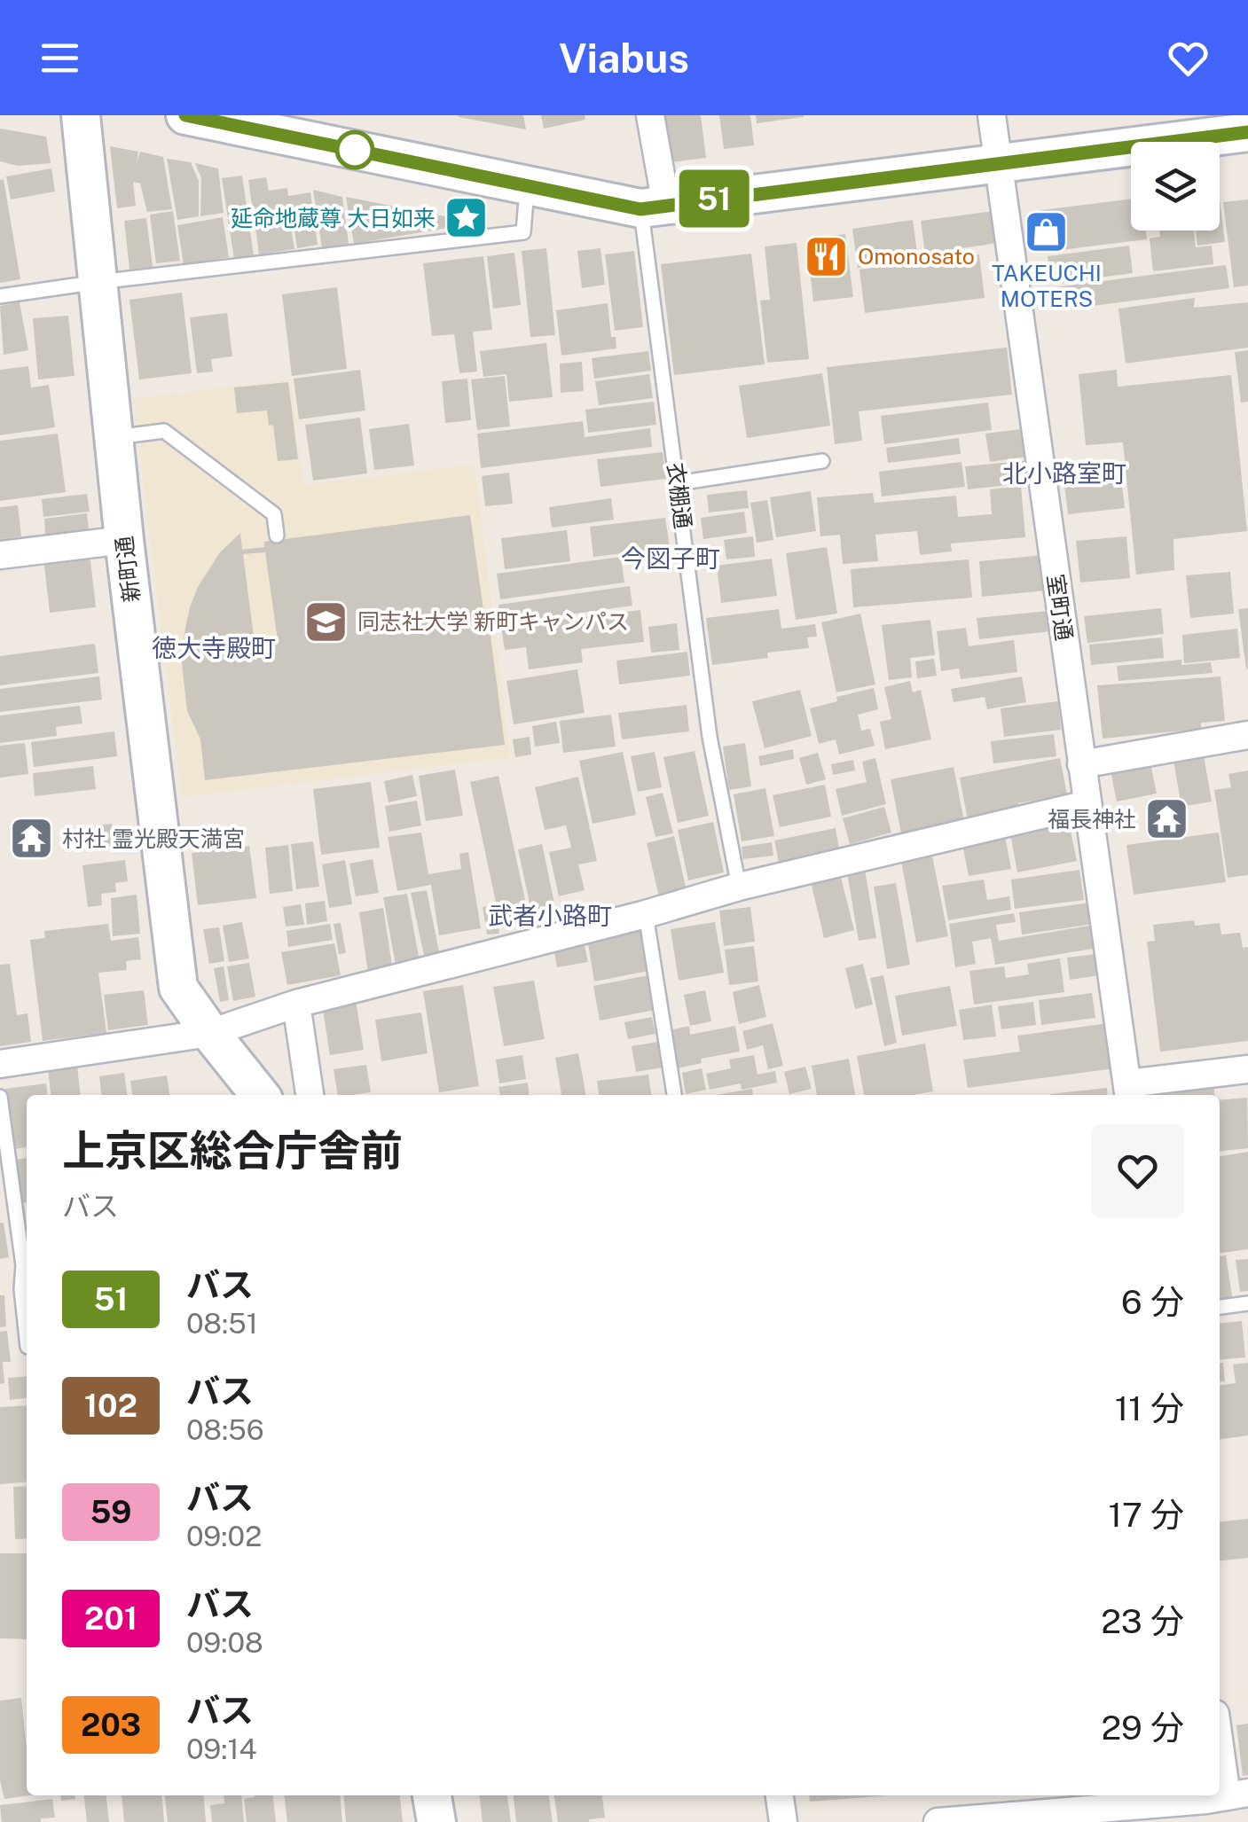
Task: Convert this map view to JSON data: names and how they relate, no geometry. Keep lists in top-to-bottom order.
{
  "streets": {
    "street": ["衣棚通", "新町通", "室町通"]
  },
  "districts": [
    "北小路室町",
    "今図子町",
    "徳大寺殿町",
    "武者小路町"
  ],
  "places": {
    "place": ["延命地蔵尊 大日如来"],
    "shop": ["TAKEUCHI MOTERS"],
    "restaurant": ["Omonosato"],
    "school or university": ["同志社大学 新町キャンパス"],
    "temple": ["福長神社", "村社 霊光殿天満宮"]
  },
  "lines": ["bus line 51"],
  "page": {
    "header": "Viabus",
    "on_map": "51",
    "heading": ["上京区総合庁舎前", "バス"],
    "list": [
      {
        "mark": "51",
        "name": "バス",
        "note": "08:51",
        "value": "6 分"
      },
      {
        "mark": "102",
        "name": "バス",
        "note": "08:56",
        "value": "11 分"
      },
      {
        "mark": "59",
        "name": "バス",
        "note": "09:02",
        "value": "17 分"
      },
      {
        "mark": "201",
        "name": "バス",
        "note": "09:08",
        "value": "23 分"
      },
      {
        "mark": "203",
        "name": "バス",
        "note": "09:14",
        "value": "29 分"
      }
    ]
  }
}
